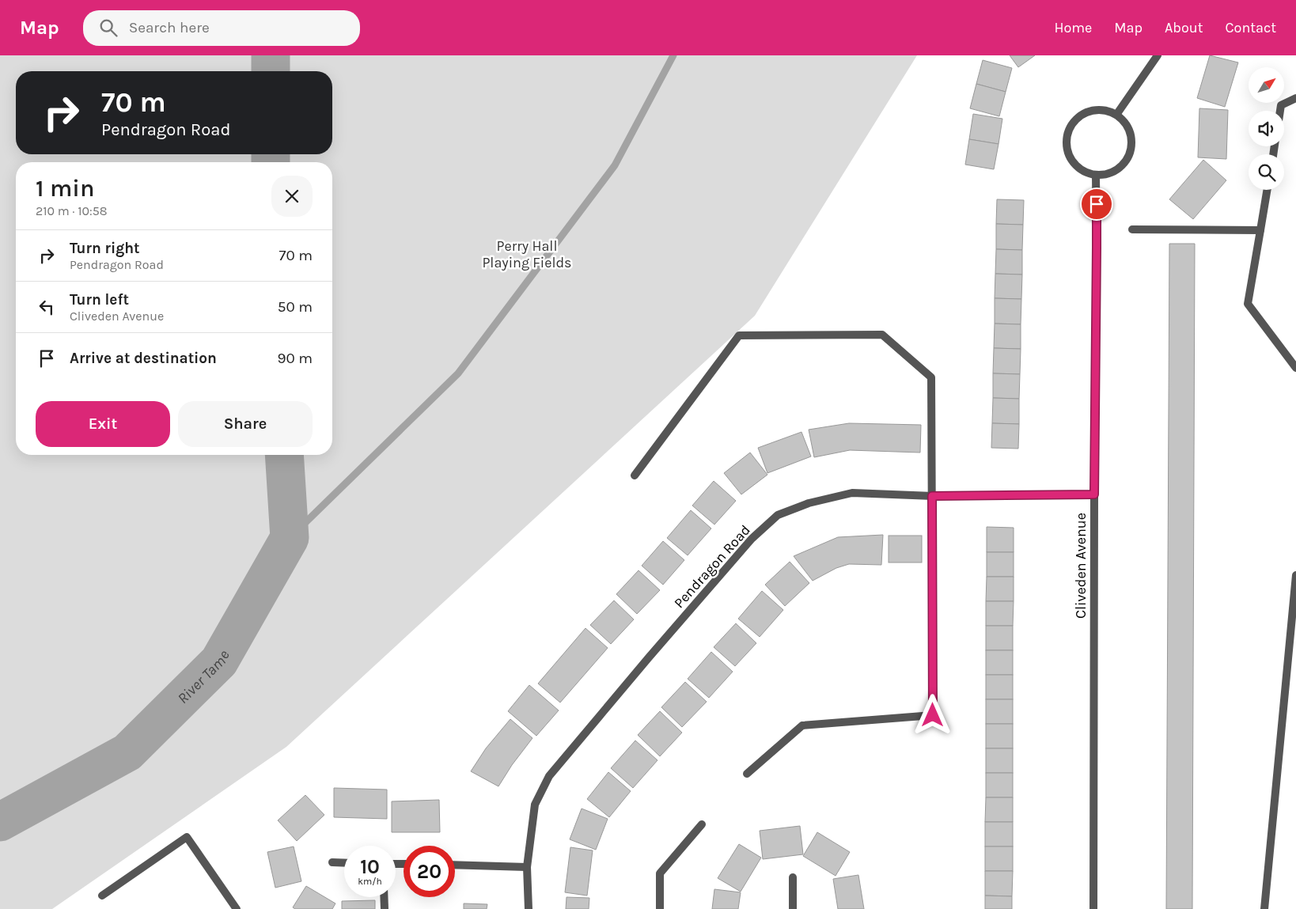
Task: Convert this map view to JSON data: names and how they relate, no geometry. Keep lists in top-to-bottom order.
{
  "streets": {
    "street": ["Cliveden Avenue", "Pendragon Road"]
  },
  "crossings": [
    ["Cliveden Avenue", "Pendragon Road"]
  ],
  "water": ["River Tame"],
  "parks": ["Perry Hall Playing Fields"],
  "north": "top right",
  "page": {
    "header": "Map",
    "search": "Search here",
    "nav": [
      "Home",
      "Map",
      "About",
      "Contact"
    ],
    "turn": ["70 m", "Pendragon Road"],
    "heading": ["1 min", "210 m · 10:58"],
    "list": [
      {
        "name": "Turn right",
        "note": "Pendragon Road",
        "value": "70 m"
      },
      {
        "name": "Turn left",
        "note": "Cliveden Avenue",
        "value": "50 m"
      },
      {
        "name": "Arrive at destination",
        "value": "90 m"
      }
    ],
    "buttons": ["Exit", "Share"],
    "speed": "10 km/h",
    "limit": "20"
  }
}
